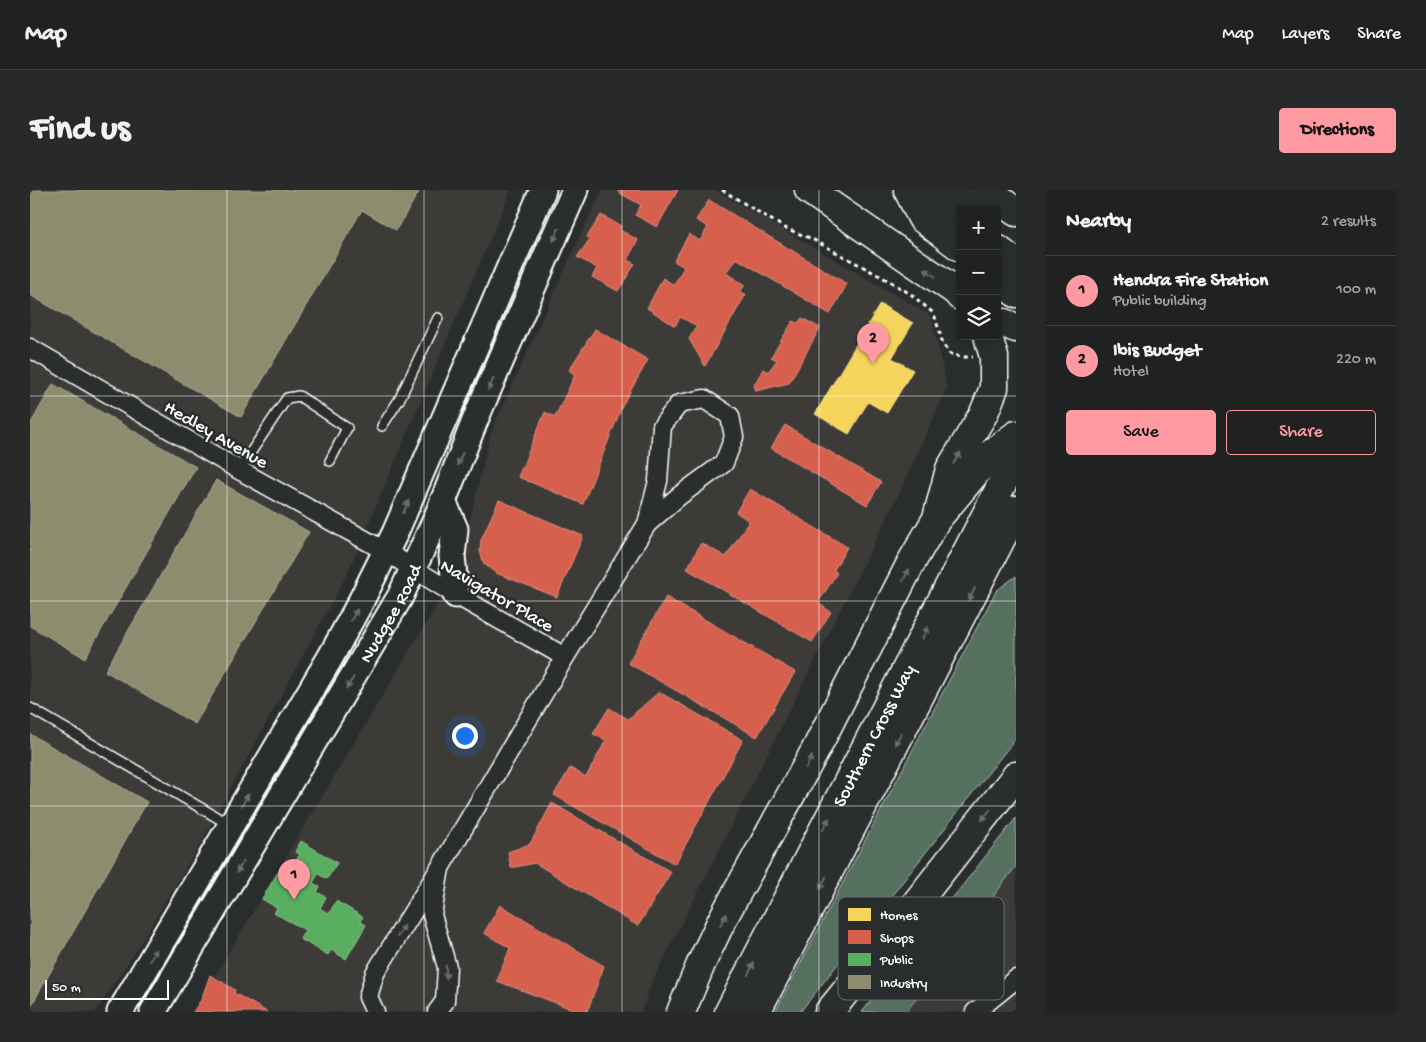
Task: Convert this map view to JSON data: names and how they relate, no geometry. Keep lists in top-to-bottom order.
{
  "streets": {
    "main road": ["Nudgee Road", "Southern Cross Way"],
    "street": ["Hedley Avenue", "Navigator Place"]
  },
  "crossings": [
    ["Hedley Avenue", "Navigator Place"],
    ["Hedley Avenue", "Nudgee Road"],
    ["Navigator Place", "Nudgee Road"]
  ],
  "legend": [
    "Homes",
    "Shops",
    "Public",
    "Industry"
  ],
  "scale_bar": "50 m",
  "page": {
    "header": "Map",
    "nav": ["Map", "Layers", "Share"],
    "buttons": [
      "Directions",
      ["Save", "Share"]
    ],
    "title": "Find us",
    "heading": ["Nearby", "2 results"],
    "map_buttons": ["+", "−"],
    "list": [
      {
        "mark": "1",
        "name": "Hendra Fire Station",
        "note": "Public building",
        "value": "100 m"
      },
      {
        "mark": "2",
        "name": "Ibis Budget",
        "note": "Hotel",
        "value": "220 m"
      }
    ],
    "pins": ["2", "1"],
    "scale": "50 m"
  }
}
